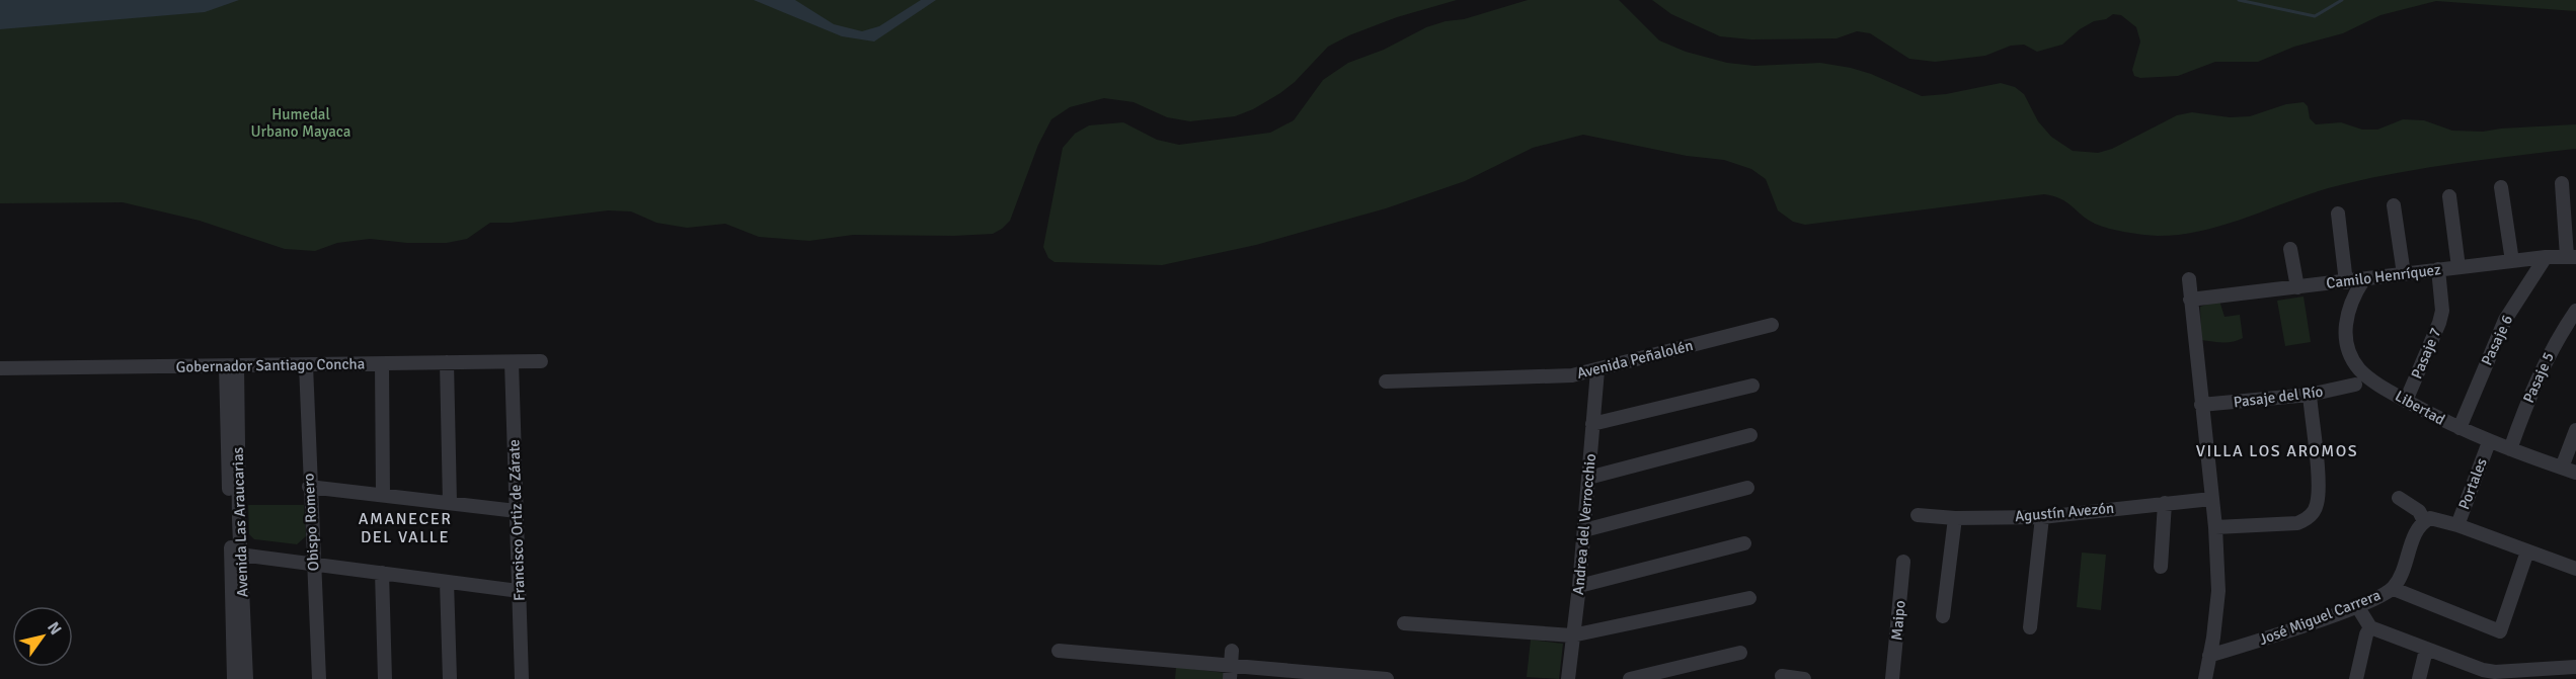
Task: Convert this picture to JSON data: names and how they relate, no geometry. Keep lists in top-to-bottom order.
{
  "streets": {
    "street": [
      "Camilo Henríquez",
      "Pasaje 6",
      "Pasaje 7",
      "Avenida Peñalolén",
      "Gobernador Santiago Concha",
      "Pasaje 5",
      "Pasaje del Río",
      "Libertad",
      "Portales",
      "Agustín Avezón",
      "Francisco Ortiz de Zárate",
      "Avenida Las Araucarias",
      "Obispo Romero",
      "Andrea del Verrocchio",
      "José Miguel Carrera",
      "Maipo"
    ]
  },
  "crossings": [
    ["Camilo Henríquez", "Pasaje 6"],
    ["Camilo Henríquez", "Pasaje 7"],
    ["Camilo Henríquez", "Libertad"],
    ["Pasaje 6", "Libertad"],
    ["Pasaje 7", "Libertad"],
    ["Avenida Peñalolén", "Andrea del Verrocchio"],
    ["Gobernador Santiago Concha", "Francisco Ortiz de Zárate"],
    ["Gobernador Santiago Concha", "Avenida Las Araucarias"],
    ["Gobernador Santiago Concha", "Obispo Romero"],
    ["Pasaje 5", "Libertad"],
    ["Libertad", "Portales"]
  ],
  "districts": ["VILLA LOS AROMOS", "AMANECER DEL VALLE"],
  "parks": ["Humedal Urbano Mayaca"],
  "north": "top right"
}
